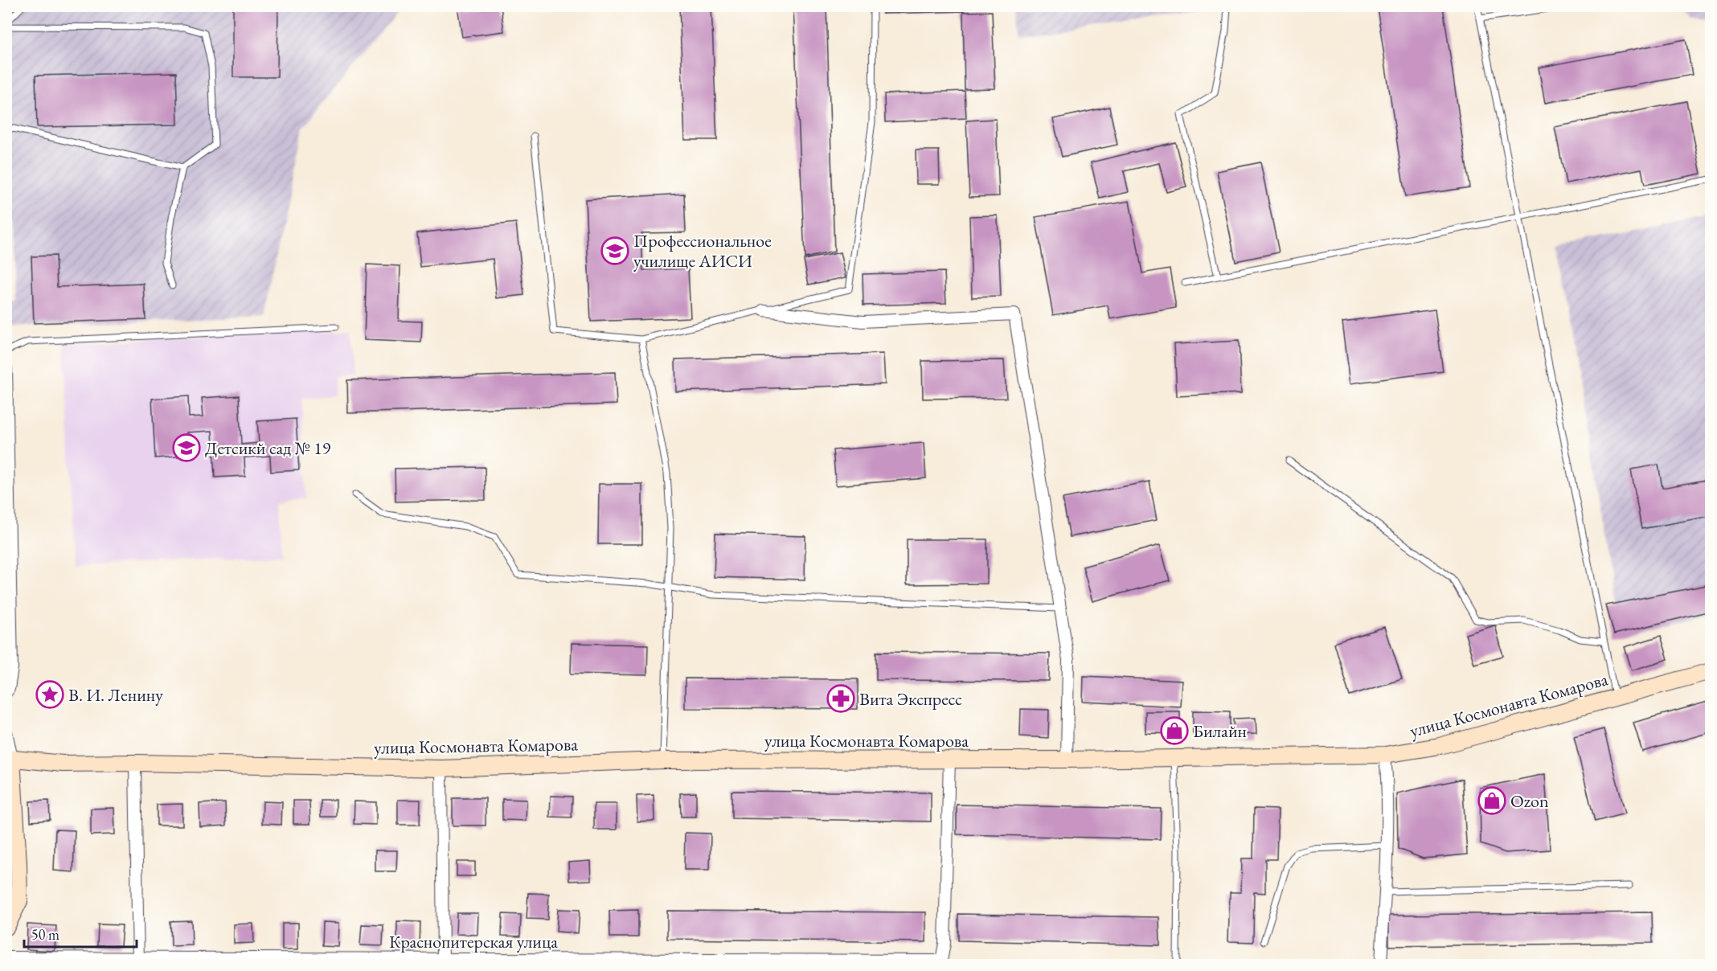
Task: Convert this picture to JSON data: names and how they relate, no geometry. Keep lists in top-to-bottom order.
{
  "streets": {
    "main road": ["улица Космонавта Комарова"],
    "street": ["Краснопитерская улица"]
  },
  "places": {
    "school or university": ["Профессиональное училище АИСИ", "Детсикй сад № 19"],
    "place": ["В. И. Ленину"],
    "pharmacy": ["Вита Экспресс"],
    "shop": ["Билайн", "Ozon"]
  },
  "scale_bar": "50 m"
}
